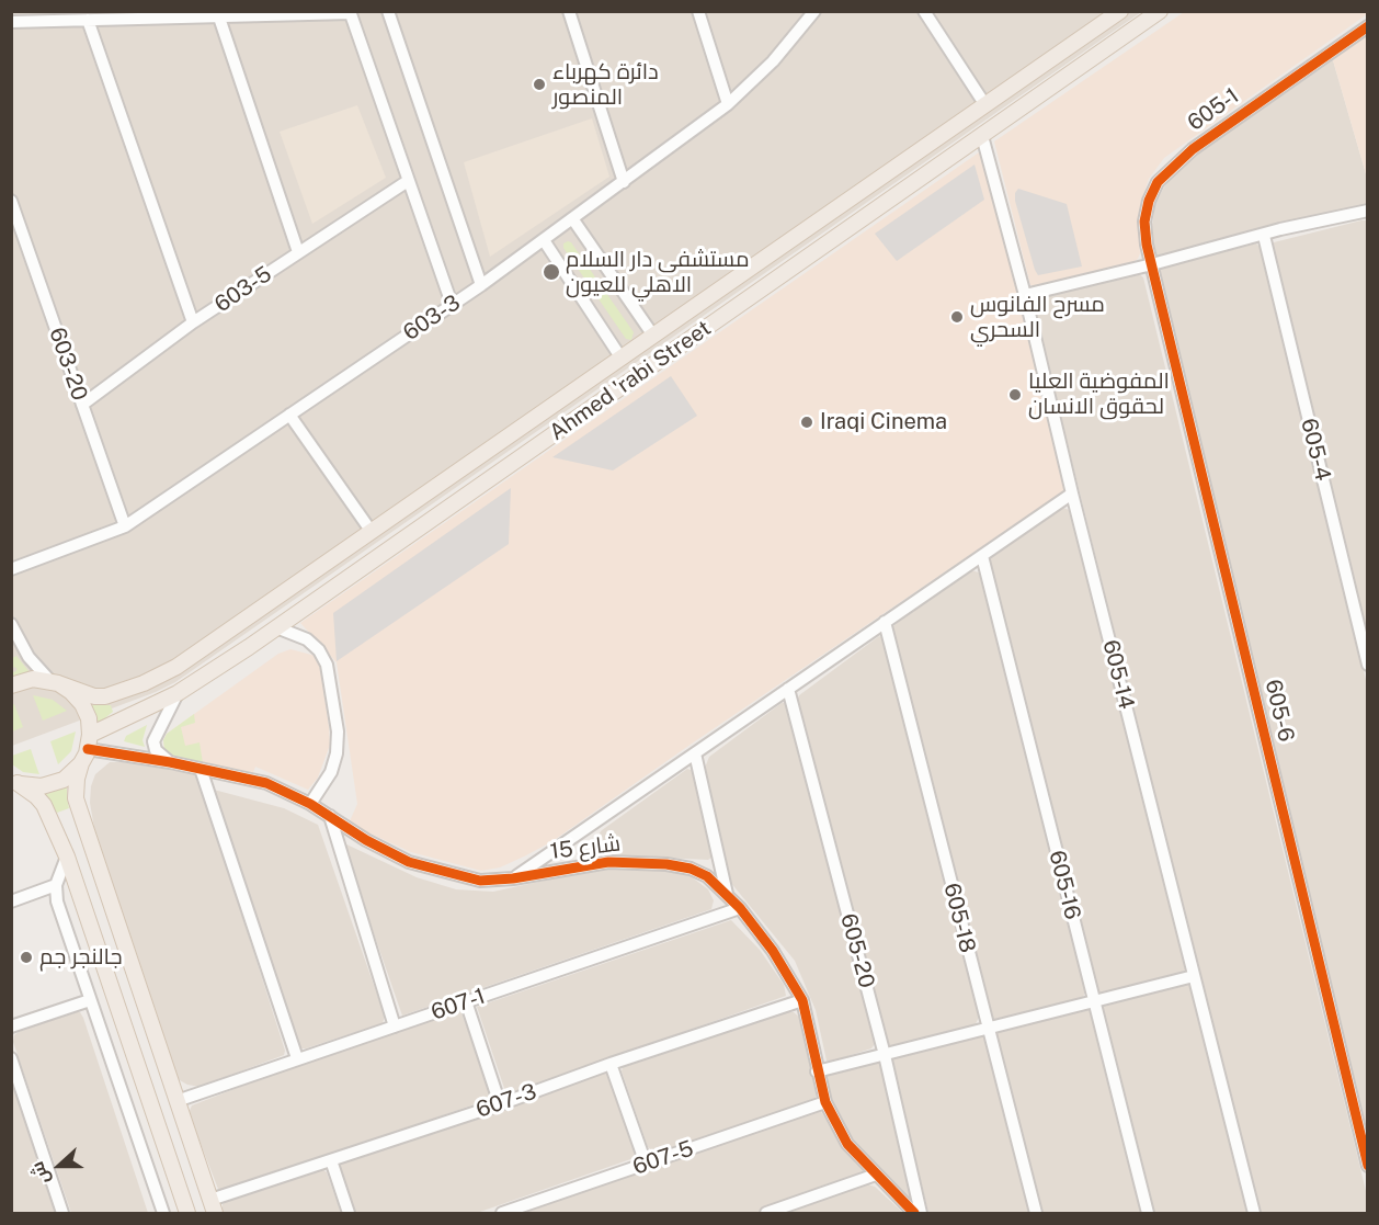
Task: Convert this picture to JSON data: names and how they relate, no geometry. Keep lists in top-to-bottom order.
{
  "streets": {
    "main road": ["Ahmed 'rabi Street"],
    "street": [
      "605-1",
      "603-5",
      "603-3",
      "603-20",
      "605-4",
      "605-14",
      "605-6",
      "شارع 15",
      "605-16",
      "605-18",
      "605-20",
      "607-1",
      "607-3",
      "607-5"
    ]
  },
  "crossings": [
    ["605-1", "605-6"],
    ["603-5", "603-20"],
    ["603-3", "603-20"],
    ["Ahmed 'rabi Street", "605-14"],
    ["Ahmed 'rabi Street", "شارع 15"],
    ["شارع 15", "607-1"],
    ["شارع 15", "607-3"],
    ["شارع 15", "607-5"]
  ],
  "places": [
    "دائرة كهرباء المنصور",
    "مستشفى دار السلام الاهلي للعيون",
    "مسرح الفانوس السحري",
    "المفوضية العليا لحقوق الانسان",
    "Iraqi Cinema",
    "جالنجر جم"
  ],
  "north": "left"
}
